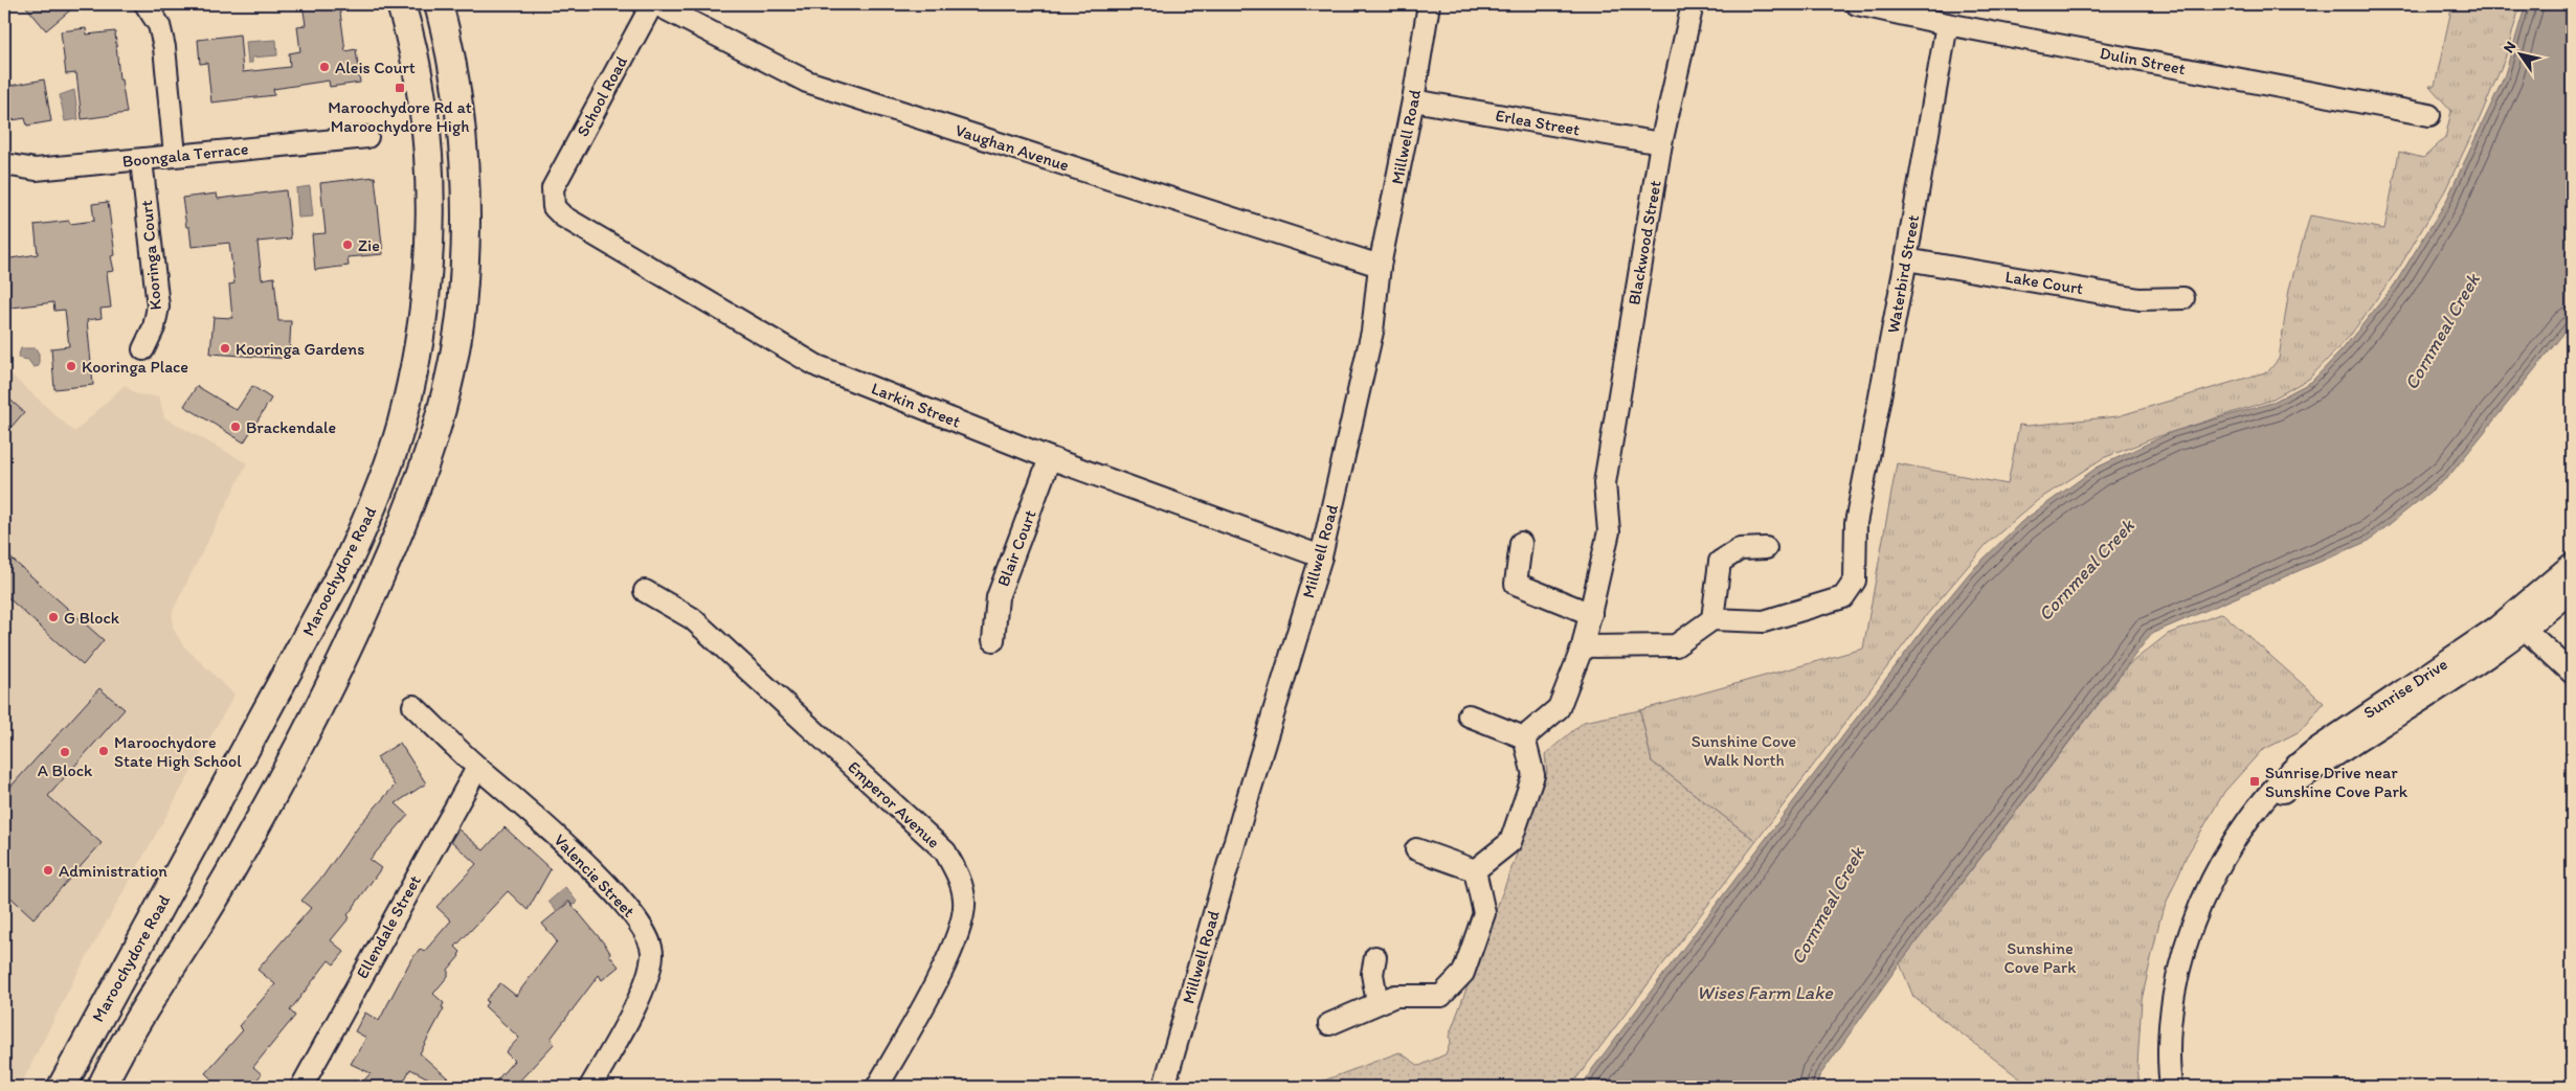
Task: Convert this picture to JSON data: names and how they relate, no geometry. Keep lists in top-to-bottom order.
{
  "streets": {
    "main road": ["Maroochydore Road"],
    "street": [
      "Dulin Street",
      "School Road",
      "Erlea Street",
      "Millwell Road",
      "Vaughan Avenue",
      "Boongala Terrace",
      "Blackwood Street",
      "Kooringa Court",
      "Waterbird Street",
      "Lake Court",
      "Larkin Street",
      "Blair Court",
      "Sunrise Drive",
      "Emperor Avenue",
      "Valencie Street",
      "Ellendale Street"
    ]
  },
  "crossings": [
    ["Dulin Street", "Waterbird Street"],
    ["School Road", "Vaughan Avenue"],
    ["School Road", "Larkin Street"],
    ["Erlea Street", "Millwell Road"],
    ["Erlea Street", "Blackwood Street"],
    ["Millwell Road", "Vaughan Avenue"],
    ["Millwell Road", "Larkin Street"],
    ["Boongala Terrace", "Kooringa Court"],
    ["Waterbird Street", "Lake Court"],
    ["Larkin Street", "Blair Court"],
    ["Valencie Street", "Ellendale Street"]
  ],
  "water": ["Cornmeal Creek", "Wises Farm Lake"],
  "parks": ["Sunshine Cove Walk North", "Sunshine Cove Park"],
  "places": {
    "other": [
      "Aleis Court",
      "Zie",
      "Kooringa Gardens",
      "Kooringa Place",
      "Brackendale",
      "G Block",
      "Maroochydore State High School",
      "A Block",
      "Administration"
    ],
    "transit": ["Maroochydore Rd at Maroochydore High", "Sunrise Drive near Sunshine Cove Park"]
  },
  "north": "top left"
}
